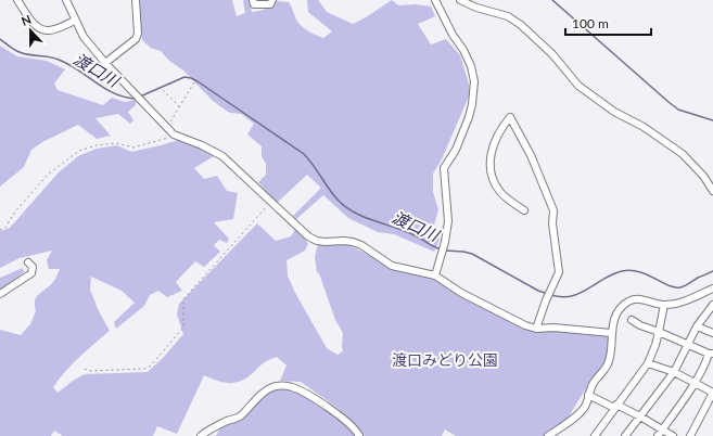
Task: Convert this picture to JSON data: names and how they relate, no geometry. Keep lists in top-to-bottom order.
{
  "water": ["渡口川"],
  "parks": ["渡口みどり公園"],
  "scale_bar": "100 m",
  "north": "top"
}
